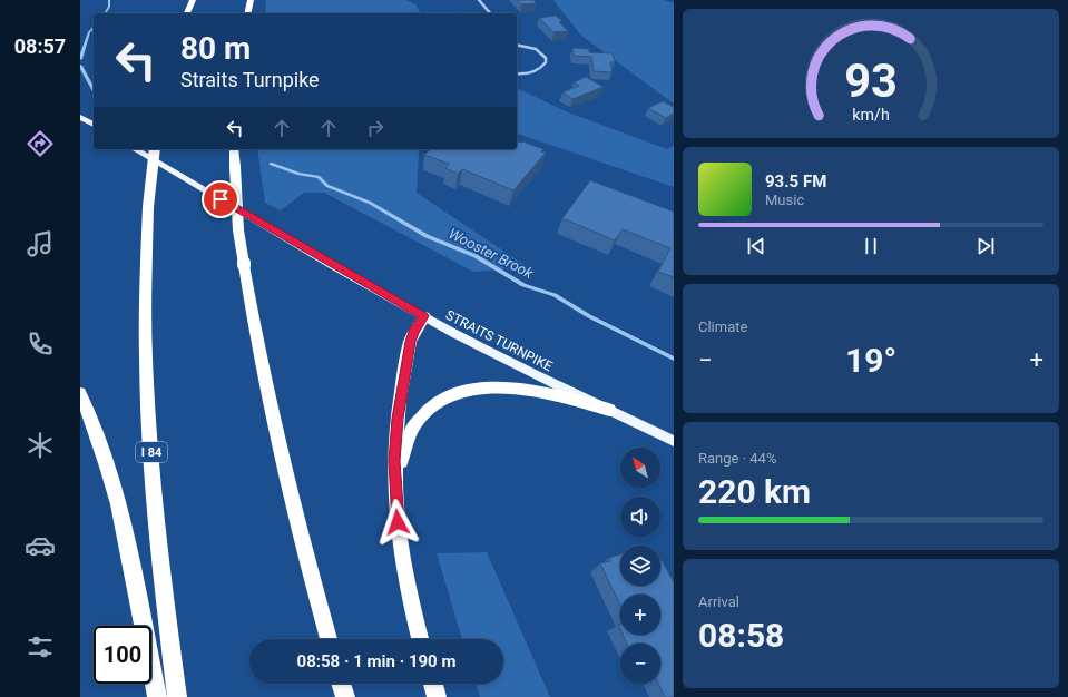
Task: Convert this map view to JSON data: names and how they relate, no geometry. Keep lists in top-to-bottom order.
{
  "streets": {
    "highway": ["I 84"],
    "main road": ["STRAITS TURNPIKE"]
  },
  "water": ["Wooster Brook"],
  "north": "top left",
  "page": {
    "tabs": "08:57",
    "turn": ["80 m", "Straits Turnpike"],
    "song": ["93.5 FM", "Music"],
    "tile": [
      "Climate",
      ["Range · 44%", "220 km"],
      ["Arrival", "08:58"]
    ],
    "heat": ["−", "19°", "+"],
    "map_buttons": ["+", "−"],
    "limit": "100",
    "trip": "08:58 · 1 min · 190 m",
    "gauge": ["93", "km/h"]
  }
}
